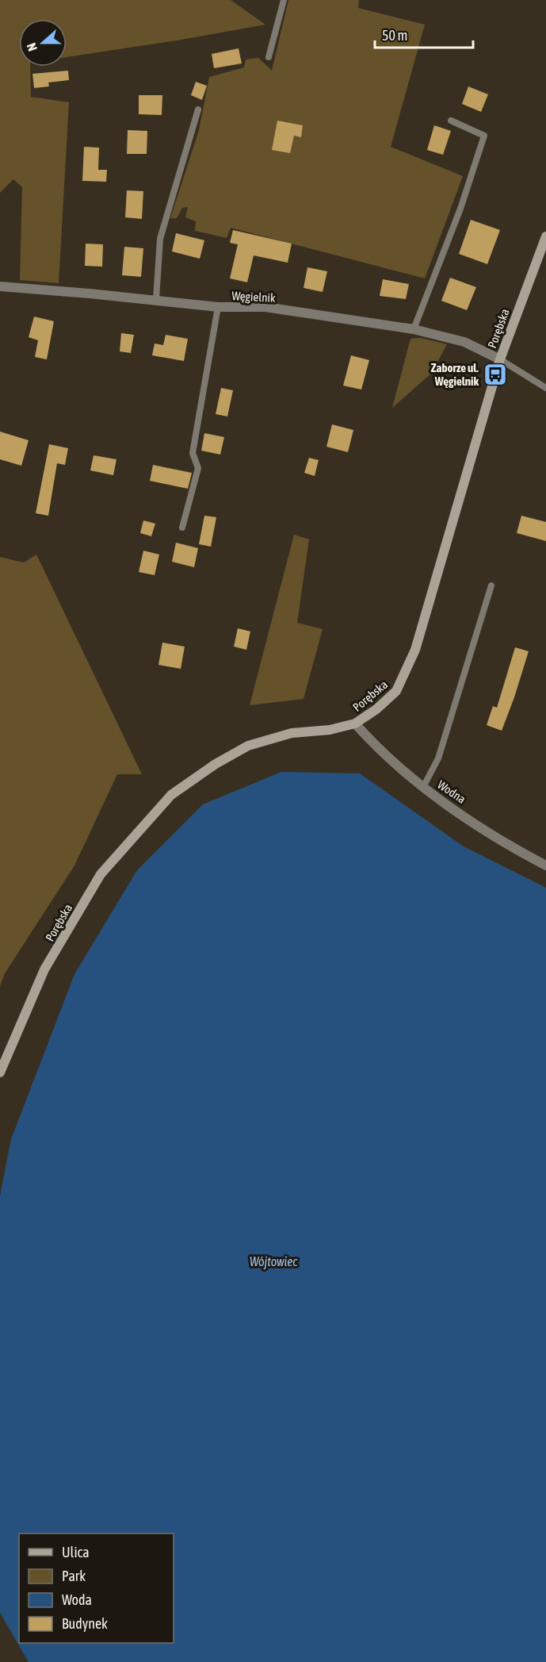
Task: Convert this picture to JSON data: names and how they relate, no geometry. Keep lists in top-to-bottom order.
{
  "streets": {
    "street": ["Węgielnik", "Porębska", "Wodna"]
  },
  "crossings": [
    ["Węgielnik", "Porębska"],
    ["Porębska", "Wodna"]
  ],
  "water": ["Wójtowiec"],
  "places": {
    "bus stop": ["Zaborze ul. Węgielnik"]
  },
  "legend": [
    "Ulica",
    "Park",
    "Woda",
    "Budynek"
  ],
  "scale_bar": "50 m",
  "north": "left"
}
